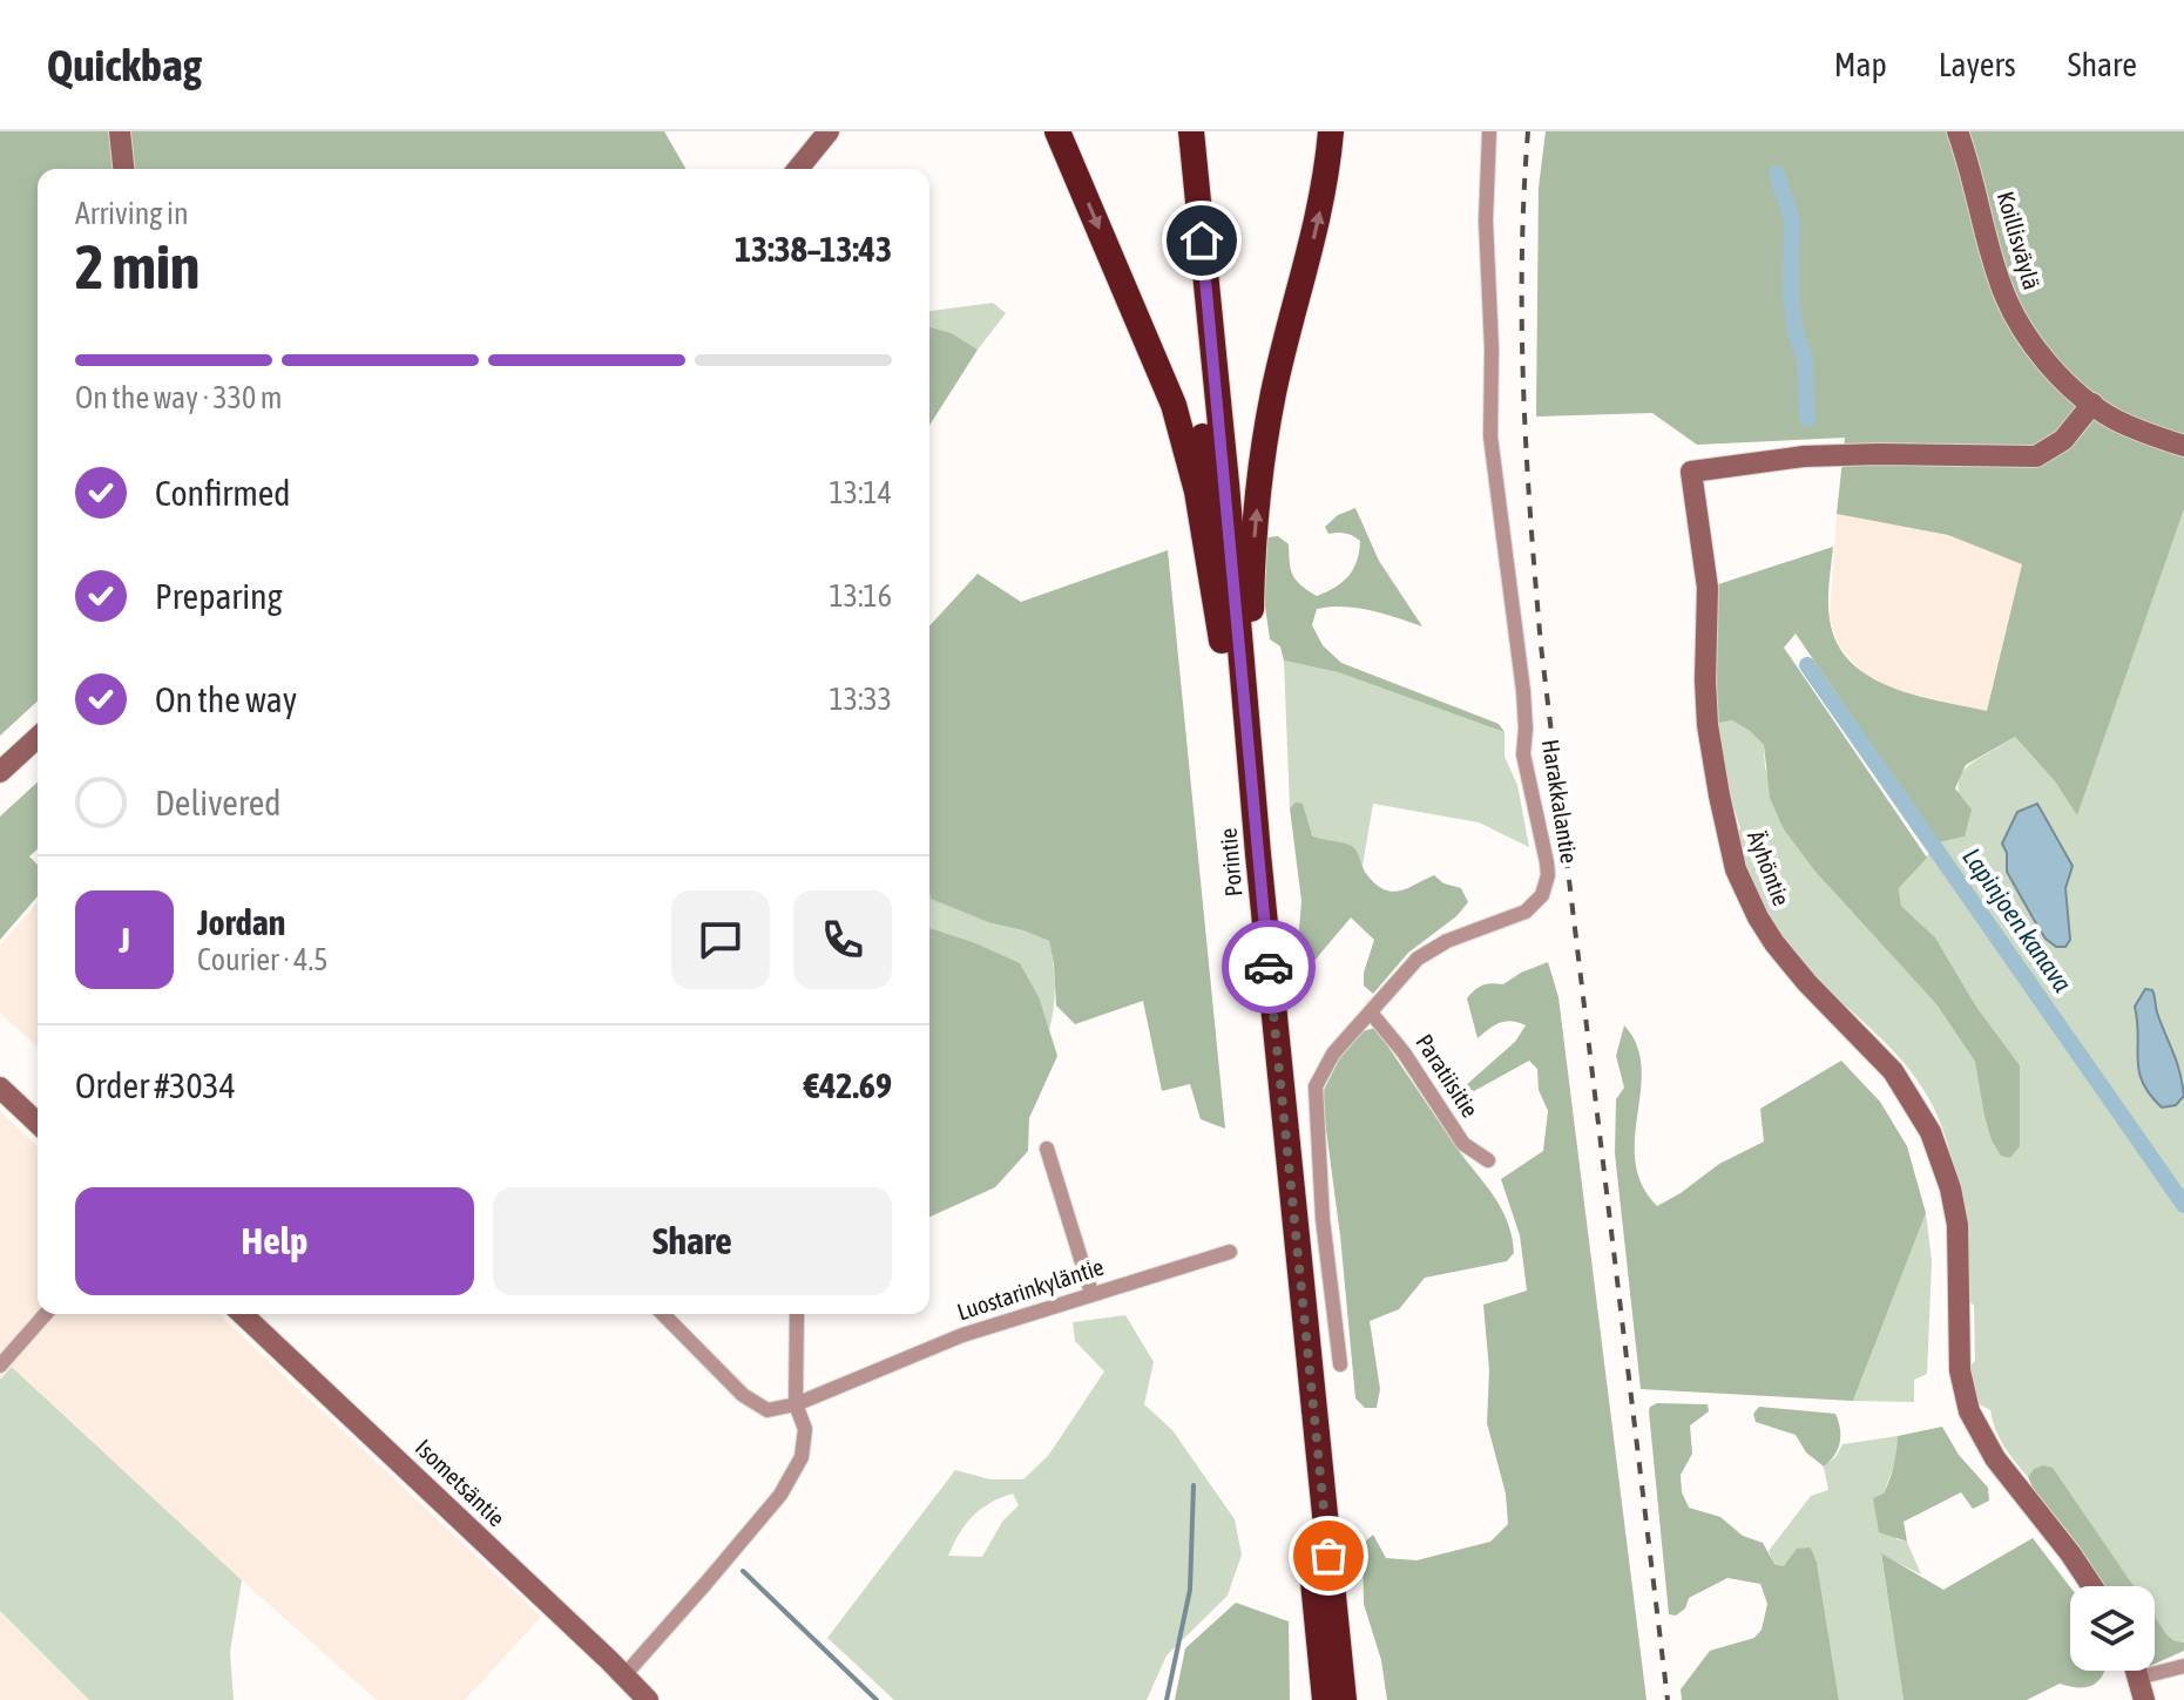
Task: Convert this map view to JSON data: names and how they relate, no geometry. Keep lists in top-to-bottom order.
{
  "streets": {
    "highway": ["Porintie"],
    "main road": ["Koillisväylä", "Äyhöntie", "Isometsäntie"],
    "street": ["Harakkalantie", "Paratiisitie", "Luostarinkyläntie"]
  },
  "crossings": [
    ["Koillisväylä", "Äyhöntie"],
    ["Harakkalantie", "Paratiisitie"]
  ],
  "water": ["Lapinjoen kanava"],
  "page": {
    "header": "Quickbag",
    "nav": ["Map", "Layers", "Share"],
    "heading": ["2 min", "Arriving in", "13:38–13:43"],
    "panel": [
      "Jordan",
      "Courier · 4.5",
      "Order #3034",
      "€42.69"
    ],
    "bar": "On the way · 330 m",
    "list": [
      ["Confirmed", "13:14"],
      ["Preparing", "13:16"],
      ["On the way", "13:33"],
      "Delivered"
    ],
    "round": "J",
    "buttons": ["Help", "Share"]
  }
}
